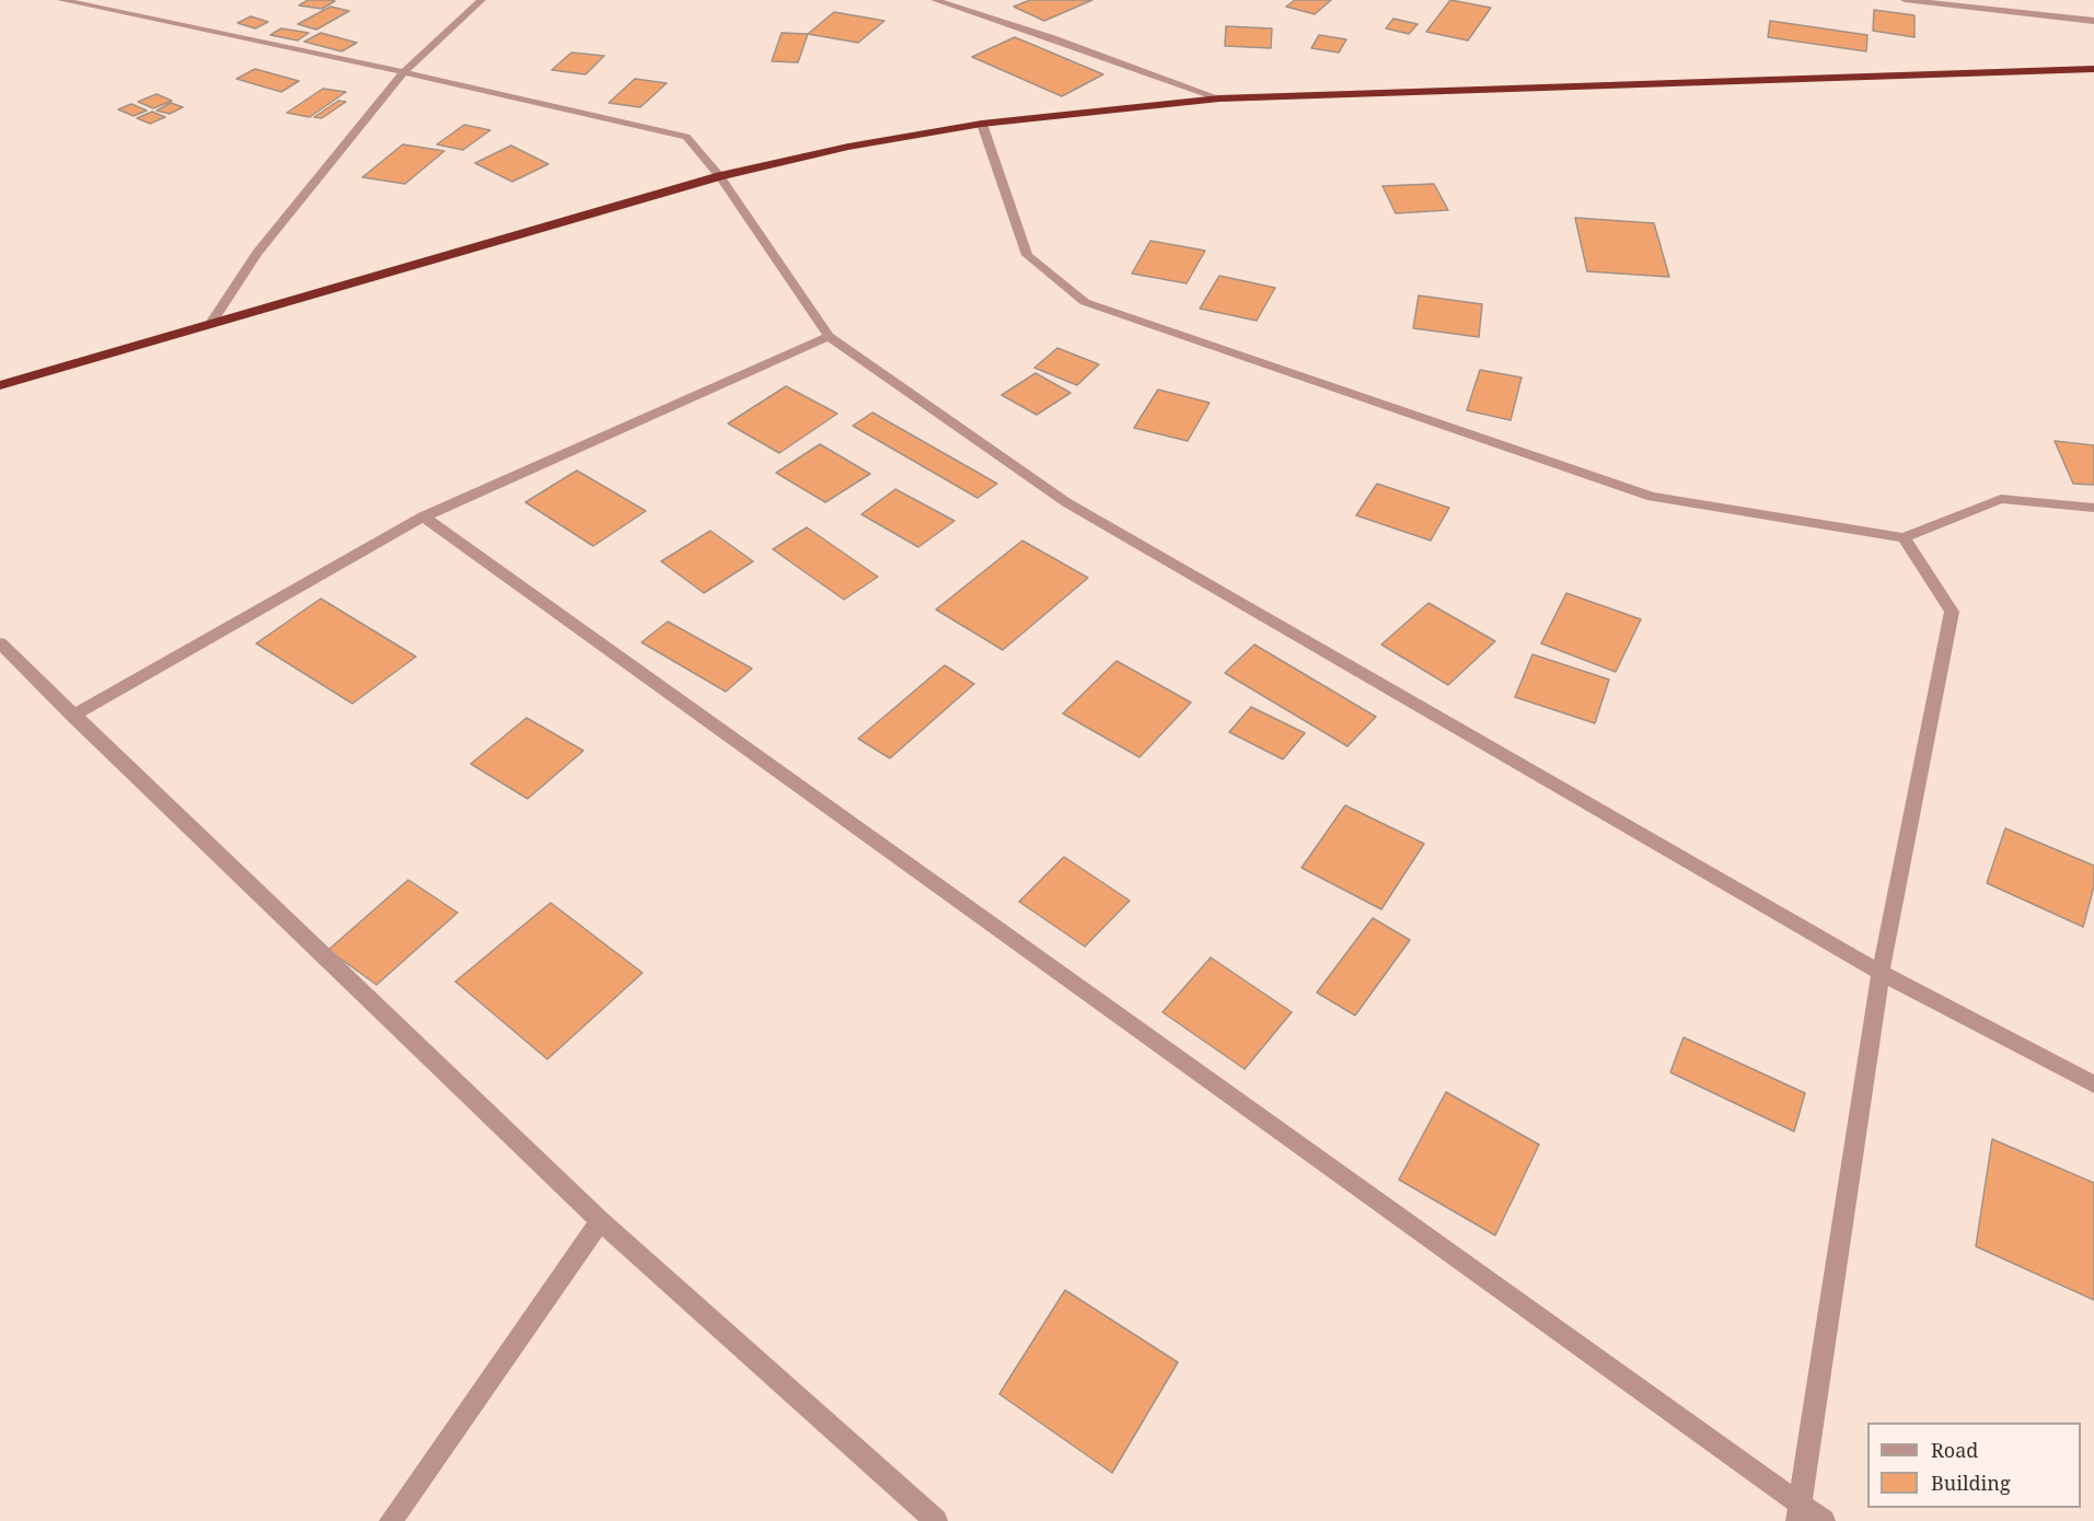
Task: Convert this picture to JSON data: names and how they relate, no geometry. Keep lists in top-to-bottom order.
{
  "legend": ["Road", "Building"]
}
